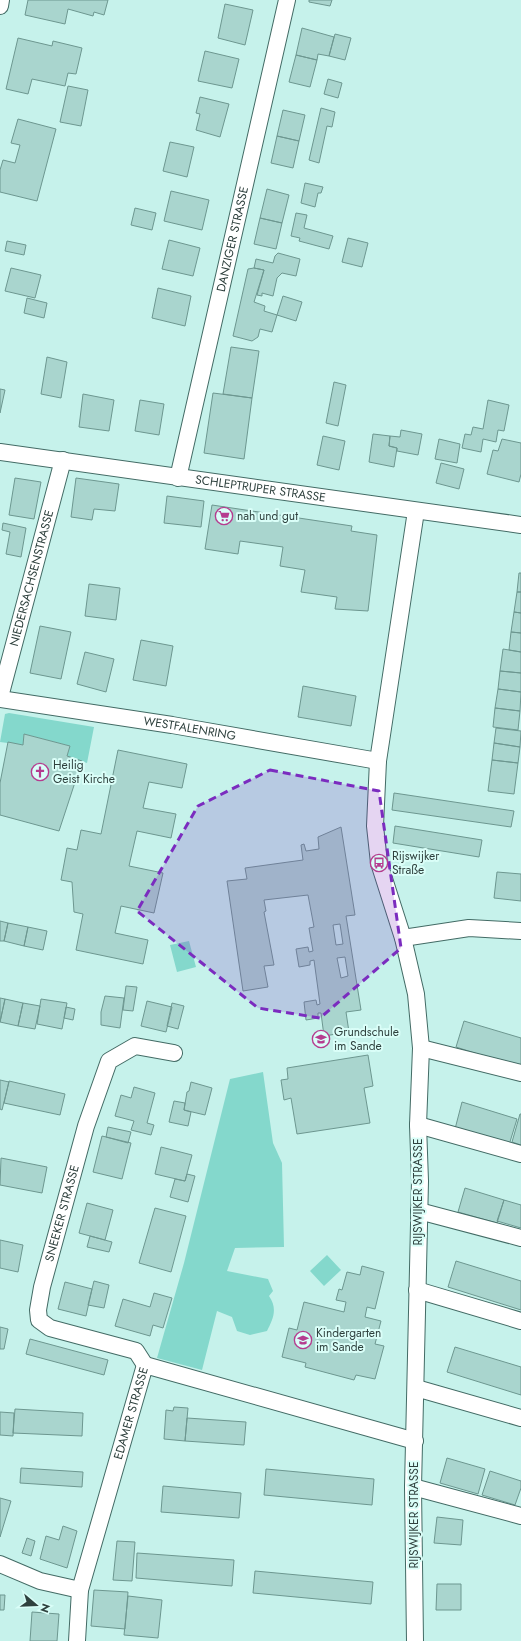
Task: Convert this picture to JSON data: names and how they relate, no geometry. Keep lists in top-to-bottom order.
{
  "streets": {
    "street": [
      "DANZIGER STRASSE",
      "SCHLEPTRUPER STRASSE",
      "NIEDERSACHSENSTRASSE",
      "WESTFALENRING",
      "RIJSWIJKER STRASSE",
      "SNEEKER STRASSE",
      "EDAMER STRASSE"
    ]
  },
  "crossings": [
    ["DANZIGER STRASSE", "SCHLEPTRUPER STRASSE"],
    ["SCHLEPTRUPER STRASSE", "NIEDERSACHSENSTRASSE"],
    ["SCHLEPTRUPER STRASSE", "RIJSWIJKER STRASSE"],
    ["NIEDERSACHSENSTRASSE", "WESTFALENRING"],
    ["WESTFALENRING", "RIJSWIJKER STRASSE"],
    ["RIJSWIJKER STRASSE", "EDAMER STRASSE"],
    ["SNEEKER STRASSE", "EDAMER STRASSE"]
  ],
  "places": {
    "supermarket": ["nah und gut"],
    "church": ["Heilig Geist Kirche"],
    "bus stop": ["Rijswijker Straße"],
    "school or university": ["Grundschule im Sande", "Kindergarten im Sande"]
  },
  "north": "right"
}
